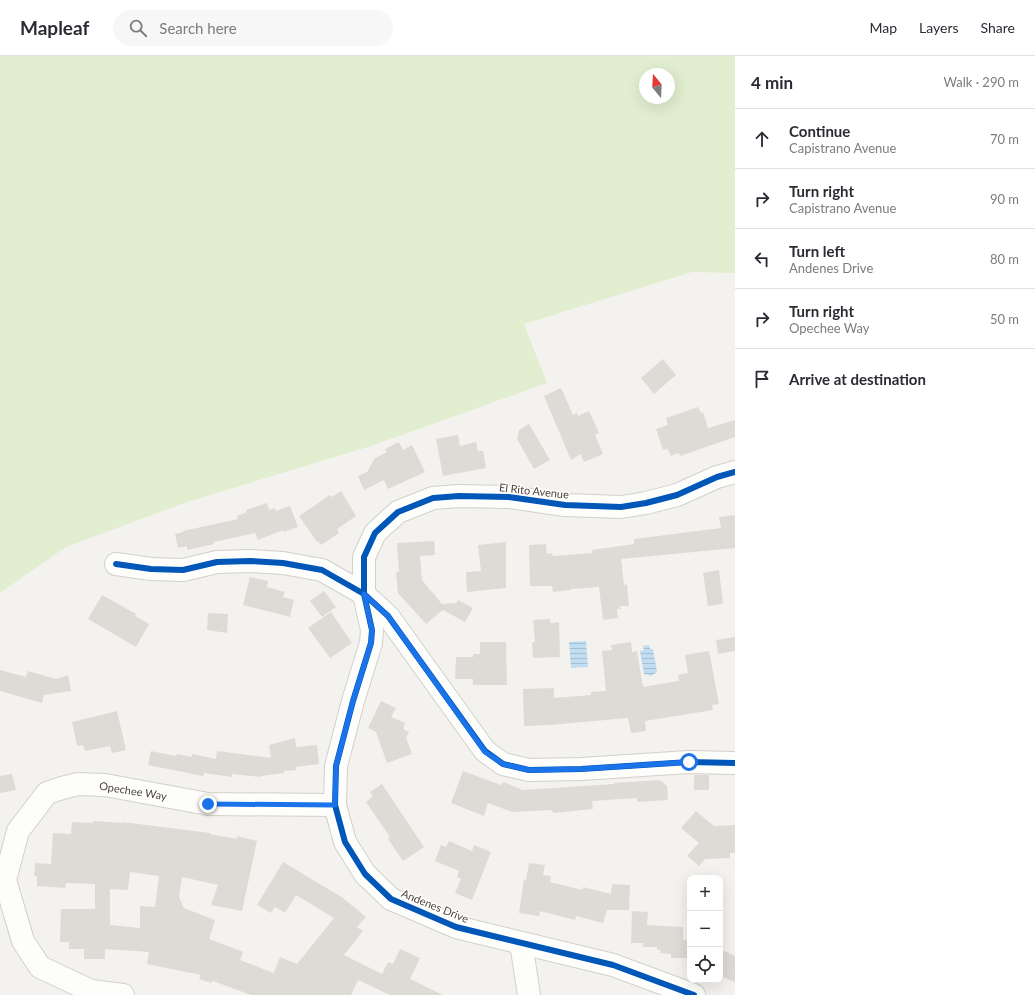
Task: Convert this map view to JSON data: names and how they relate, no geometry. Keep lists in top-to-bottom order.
{
  "streets": {
    "street": ["El Rito Avenue", "Opechee Way", "Andenes Drive"]
  },
  "crossings": [
    ["El Rito Avenue", "Andenes Drive"],
    ["Opechee Way", "Andenes Drive"]
  ],
  "north": "top",
  "page": {
    "header": "Mapleaf",
    "search": "Search here",
    "nav": ["Map", "Layers", "Share"],
    "heading": ["4 min", "Walk · 290 m"],
    "list": [
      ["Continue", "Capistrano Avenue", "70 m"],
      ["Turn right", "Capistrano Avenue", "90 m"],
      ["Turn left", "Andenes Drive", "80 m"],
      ["Turn right", "Opechee Way", "50 m"],
      "Arrive at destination"
    ],
    "map_buttons": ["+", "−"]
  }
}
